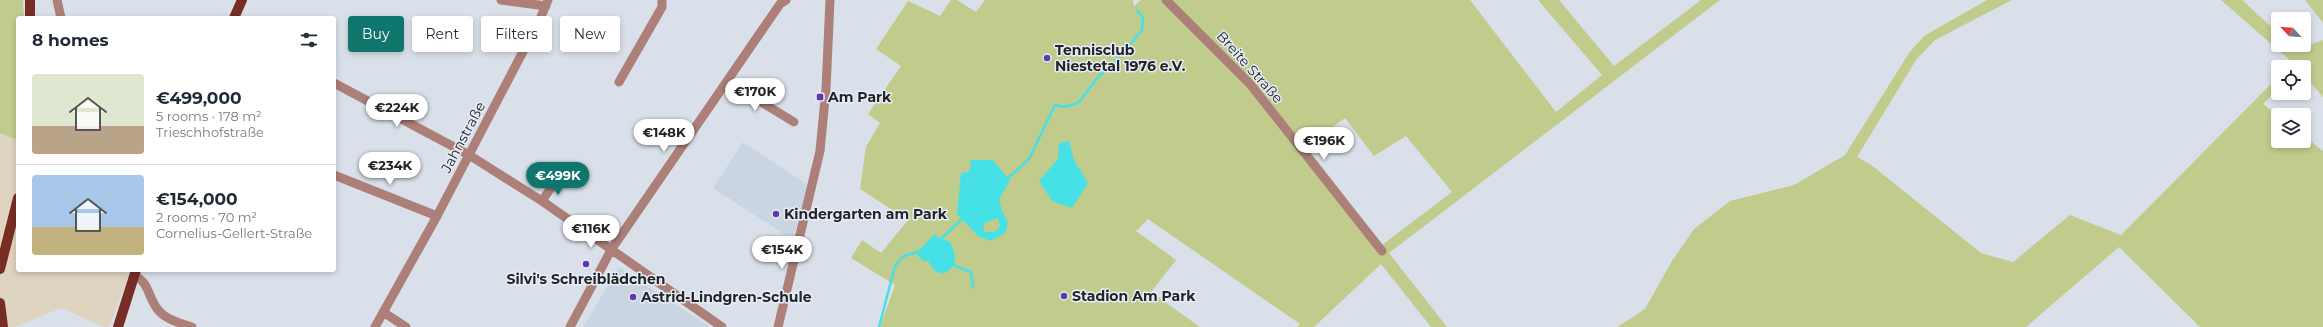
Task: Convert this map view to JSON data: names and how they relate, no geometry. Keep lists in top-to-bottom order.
{
  "streets": {
    "street": ["Breite Straße", "Jahnstraße"]
  },
  "places": {
    "other": [
      "Tennisclub Niestetal 1976 e.V.",
      "Kindergarten am Park",
      "Silvi's Schreiblädchen",
      "Stadion Am Park",
      "Astrid-Lindgren-Schule"
    ],
    "transit": ["Am Park"]
  },
  "north": "top left",
  "page": {
    "chip": [
      "Buy",
      "Rent",
      "Filters",
      "New"
    ],
    "heading": "8 homes",
    "list": [
      {
        "name": "€499,000",
        "note": "5 rooms · 178 m² · Trieschhofstraße"
      },
      {
        "name": "€154,000",
        "note": "2 rooms · 70 m² · Cornelius-Gellert-Straße"
      }
    ],
    "price": [
      "€170K",
      "€224K",
      "€148K",
      "€196K",
      "€234K",
      "€499K",
      "€116K",
      "€154K"
    ]
  }
}
